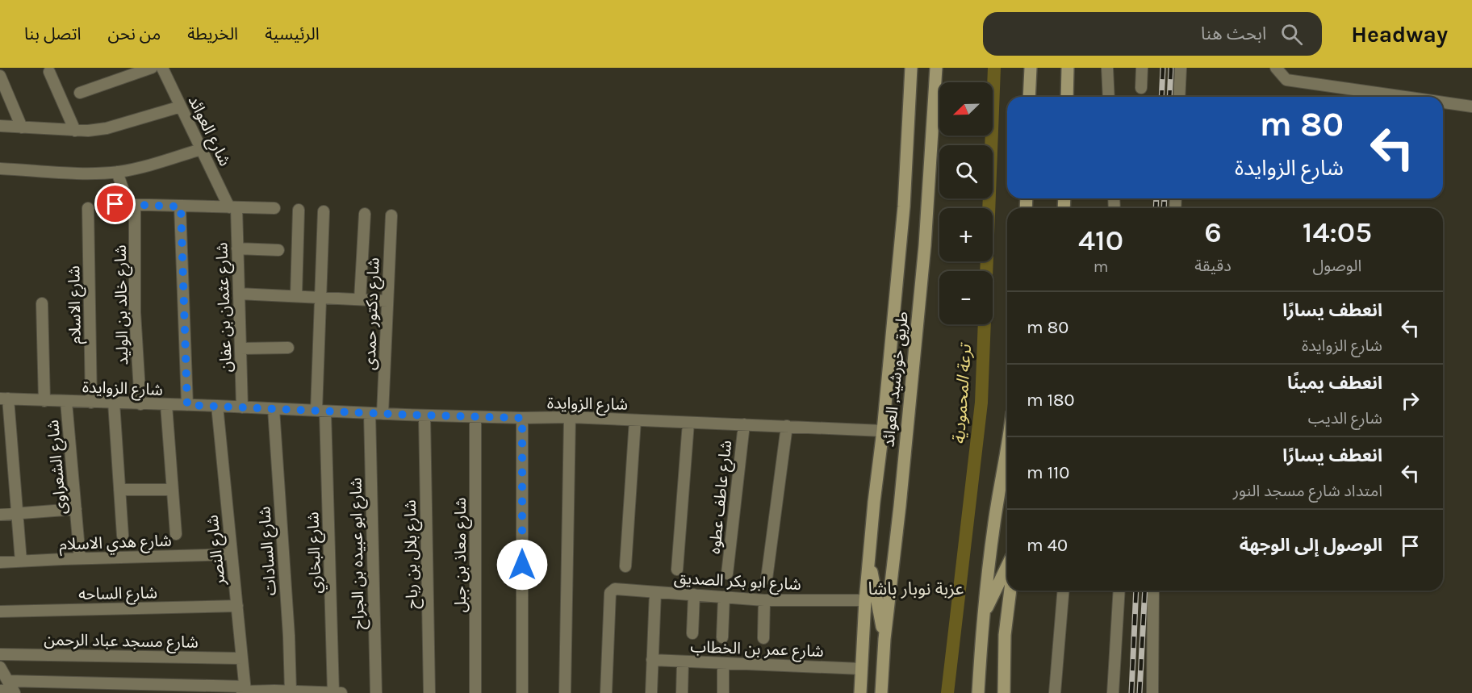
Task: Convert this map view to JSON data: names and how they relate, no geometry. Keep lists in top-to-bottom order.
{
  "streets": {
    "main road": ["طريق خورشيد, العوائد"],
    "street": [
      "شارع العوائد",
      "شارع الاسلام",
      "شارع خالد بن الوليد",
      "شارع عثمان بن عفان",
      "شارع دكتور حمدى",
      "شارع الزوايدة",
      "شارع الشعراوى",
      "شارع عاطف عطوه",
      "شارع هدي الاسلام",
      "شارع النصر",
      "شارع السادات",
      "شارع البخاري",
      "شارع ابو عبيده بن الجراح",
      "شارع بلال بن رباح",
      "شارع معاذ بن جبل",
      "شارع ابو بكر الصديق",
      "شارع الساحه",
      "شارع مسجد عباد الرحمن",
      "شارع عمر بن الخطاب"
    ]
  },
  "crossings": [
    ["شارع العوائد", "شارع عثمان بن عفان"],
    ["شارع الاسلام", "شارع الزوايدة"],
    ["شارع خالد بن الوليد", "شارع الزوايدة"],
    ["شارع عثمان بن عفان", "شارع الزوايدة"],
    ["شارع دكتور حمدى", "شارع الزوايدة"],
    ["طريق خورشيد, العوائد", "شارع الزوايدة"],
    ["طريق خورشيد, العوائد", "شارع ابو بكر الصديق"],
    ["طريق خورشيد, العوائد", "شارع عمر بن الخطاب"],
    ["شارع الزوايدة", "شارع الشعراوى"],
    ["شارع الزوايدة", "شارع عاطف عطوه"],
    ["شارع الزوايدة", "شارع النصر"],
    ["شارع الزوايدة", "شارع السادات"],
    ["شارع الزوايدة", "شارع البخاري"],
    ["شارع الزوايدة", "شارع ابو عبيده بن الجراح"],
    ["شارع الزوايدة", "شارع بلال بن رباح"],
    ["شارع الزوايدة", "شارع معاذ بن جبل"],
    ["شارع الشعراوى", "شارع هدي الاسلام"],
    ["شارع هدي الاسلام", "شارع النصر"],
    ["شارع النصر", "شارع الساحه"],
    ["شارع النصر", "شارع مسجد عباد الرحمن"]
  ],
  "districts": ["عزبة نوبار باشا"],
  "water": ["ترعة المحمودية"],
  "north": "bottom left",
  "page": {
    "header": "Headway",
    "search": "ابحث هنا",
    "nav": [
      "الرئيسية",
      "الخريطة",
      "من نحن",
      "اتصل بنا"
    ],
    "map_buttons": ["+", "−"],
    "turn": ["80 m", "شارع الزوايدة"],
    "eta": [
      "14:05",
      "الوصول",
      "6",
      "دقيقة",
      "410",
      "m"
    ],
    "list": [
      {
        "name": "انعطف يسارًا",
        "note": "شارع الزوايدة",
        "value": "80 m"
      },
      {
        "name": "انعطف يمينًا",
        "note": "شارع الديب",
        "value": "180 m"
      },
      {
        "name": "انعطف يسارًا",
        "note": "امتداد شارع مسجد النور",
        "value": "110 m"
      },
      {
        "name": "الوصول إلى الوجهة",
        "value": "40 m"
      }
    ]
  }
}
